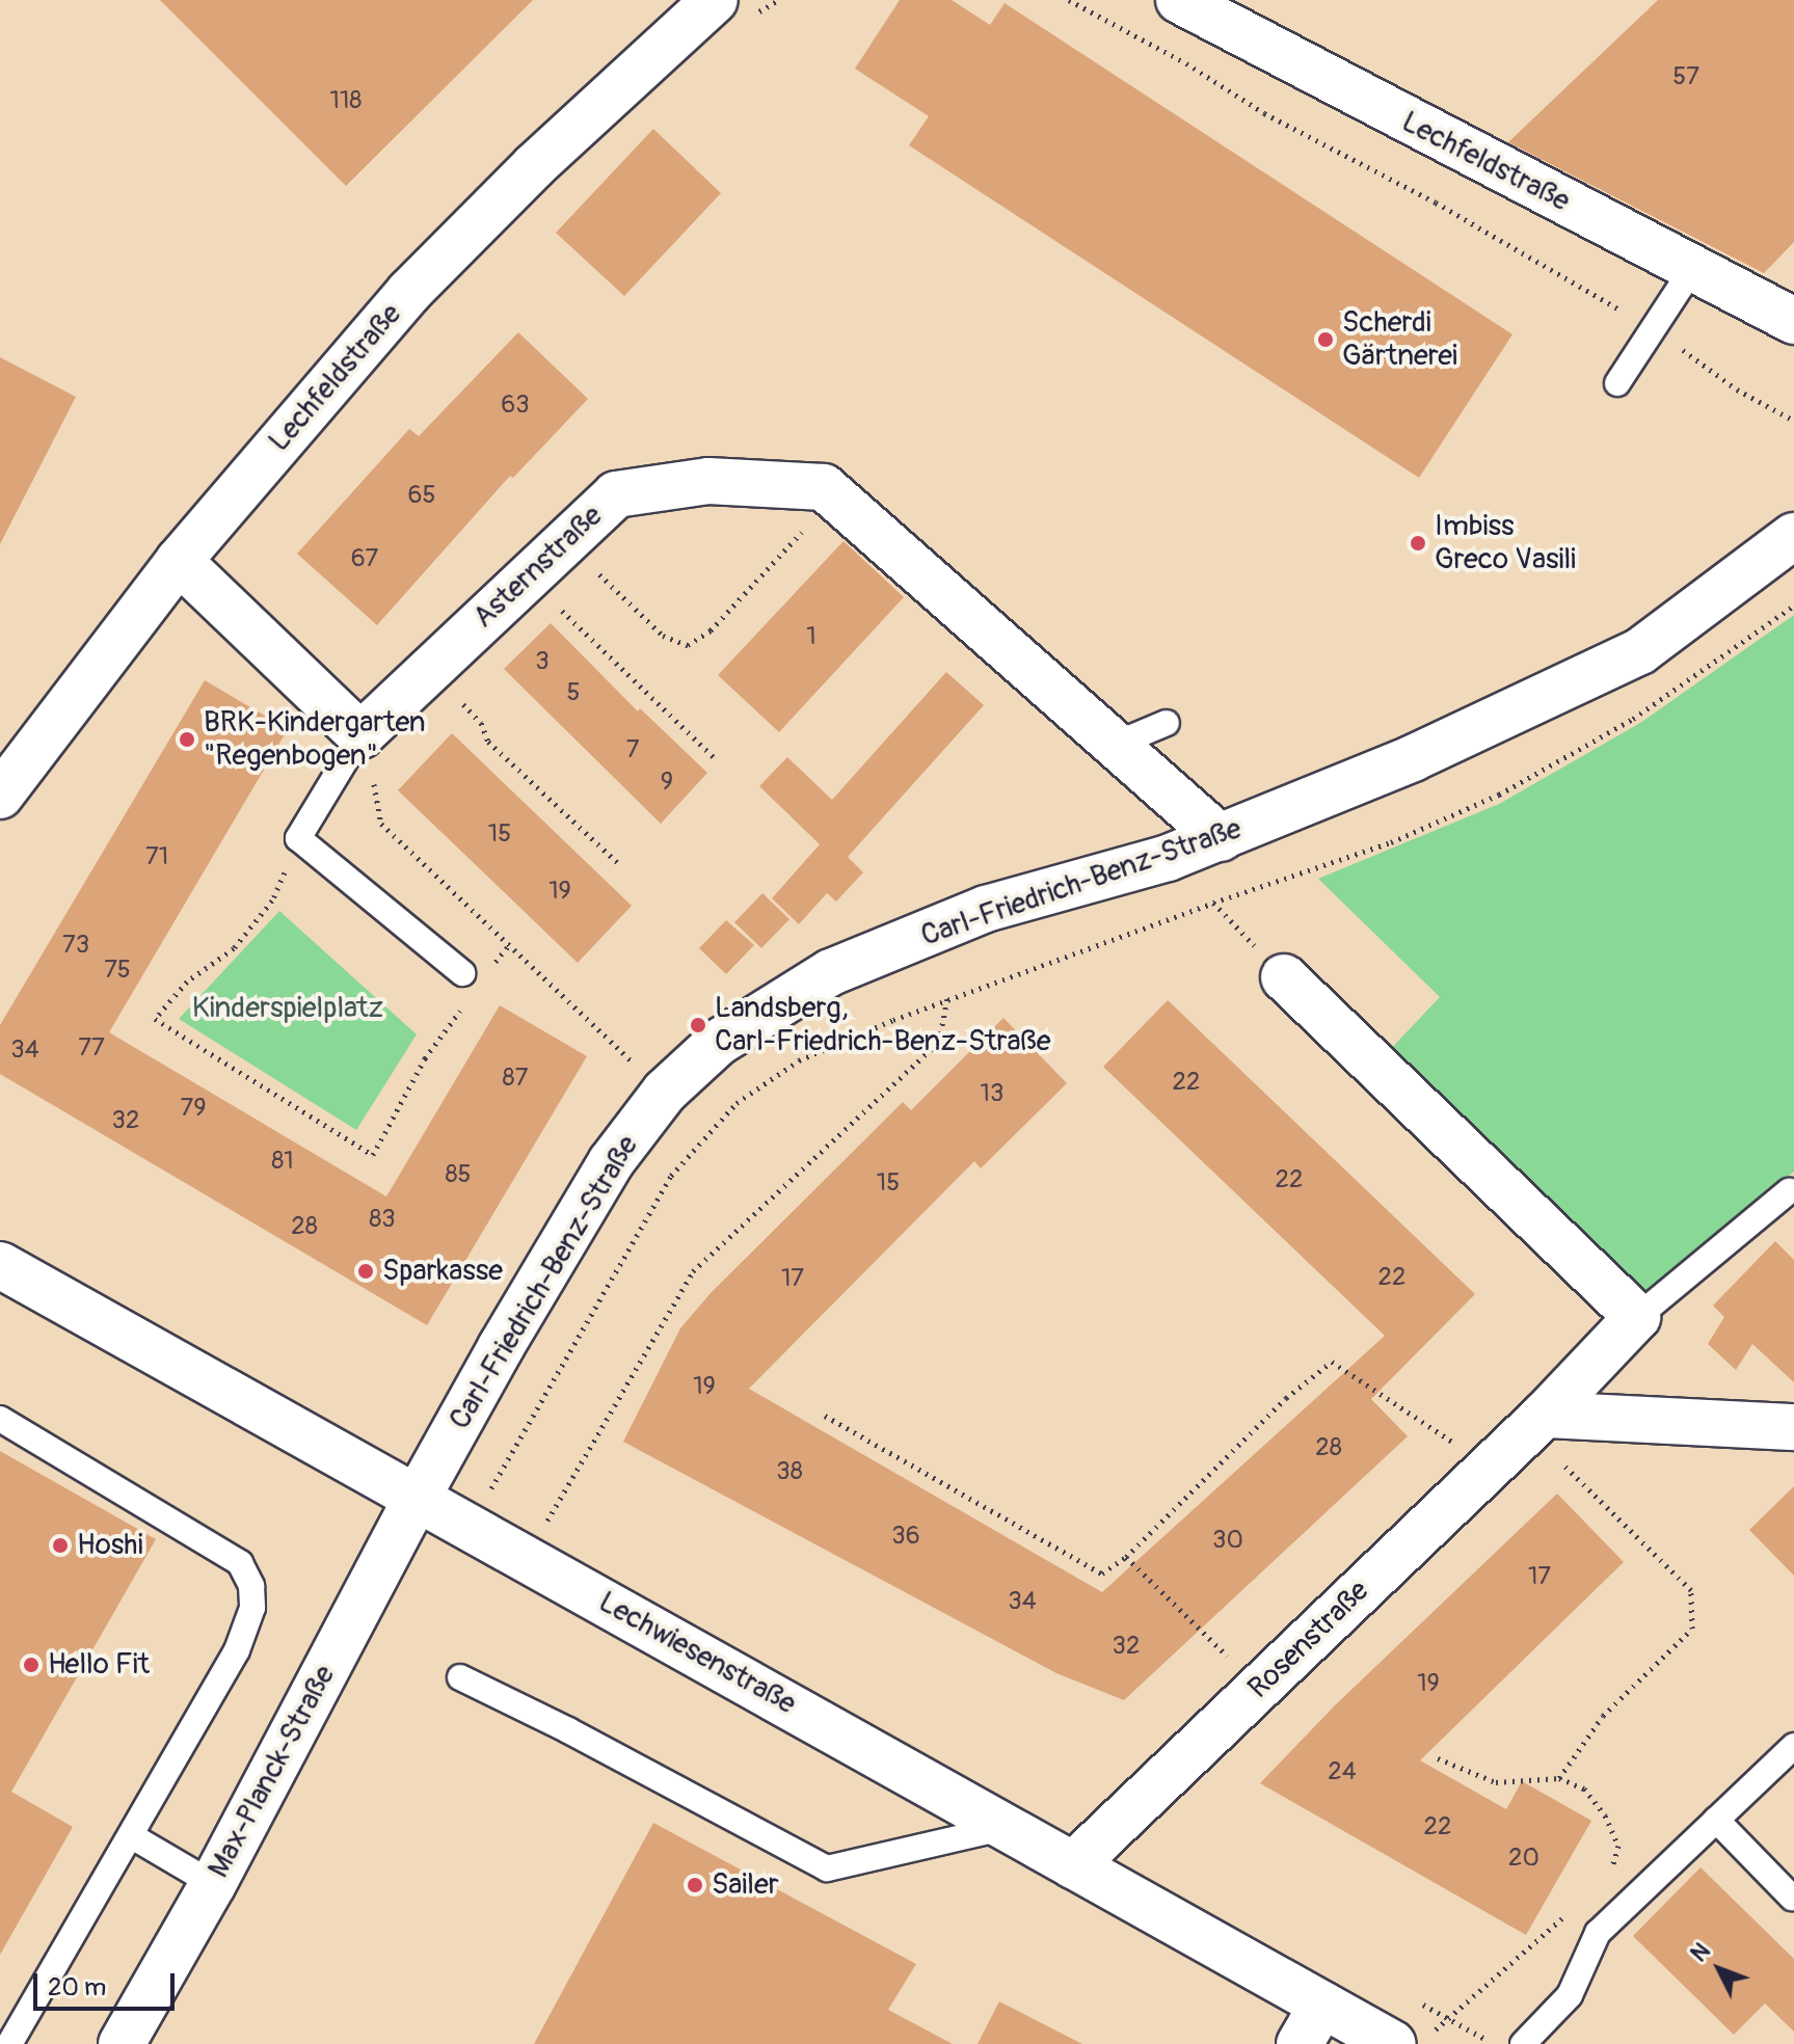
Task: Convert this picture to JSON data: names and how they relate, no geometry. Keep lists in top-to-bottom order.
{
  "streets": {
    "street": [
      "Lechfeldstraße",
      "Asternstraße",
      "Carl-Friedrich-Benz-Straße",
      "Rosenstraße",
      "Lechwiesenstraße",
      "Max-Planck-Straße"
    ]
  },
  "crossings": [
    ["Asternstraße", "Carl-Friedrich-Benz-Straße"],
    ["Carl-Friedrich-Benz-Straße", "Lechwiesenstraße"],
    ["Carl-Friedrich-Benz-Straße", "Max-Planck-Straße"],
    ["Rosenstraße", "Lechwiesenstraße"],
    ["Lechwiesenstraße", "Max-Planck-Straße"]
  ],
  "parks": ["Kinderspielplatz"],
  "places": [
    "Scherdi Gärtnerei",
    "Imbiss Greco Vasili",
    "BRK-Kindergarten \"Regenbogen\"",
    "Landsberg, Carl-Friedrich-Benz-Straße",
    "Sparkasse",
    "Hoshi",
    "Hello Fit",
    "Sailer"
  ],
  "house_numbers": [
    "57",
    "118",
    "63",
    "65",
    "67",
    "1",
    "3",
    "5",
    "7",
    "9",
    "15",
    "71",
    "19",
    "73",
    "75",
    "77",
    "34",
    "87",
    "22",
    "13",
    "79",
    "32",
    "81",
    "85",
    "22",
    "15",
    "83",
    "28",
    "22",
    "17",
    "19",
    "28",
    "38",
    "36",
    "30",
    "17",
    "34",
    "32",
    "19",
    "24",
    "22",
    "20"
  ],
  "scale_bar": "20 m",
  "north": "top left"
}
